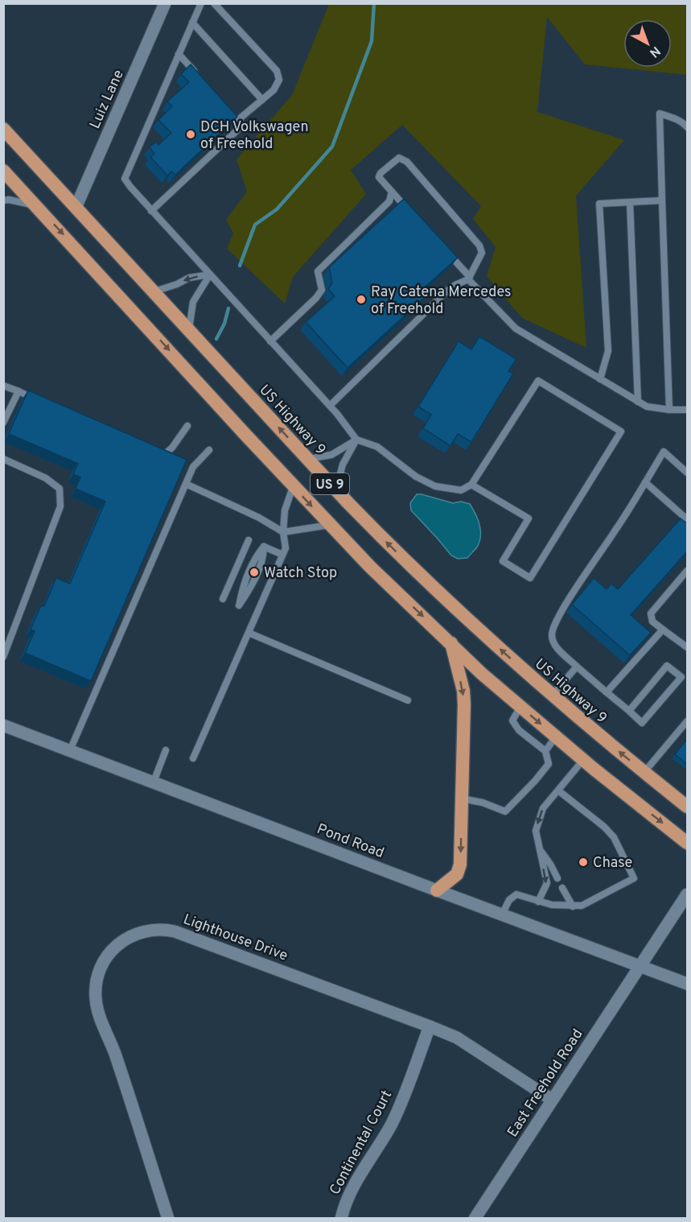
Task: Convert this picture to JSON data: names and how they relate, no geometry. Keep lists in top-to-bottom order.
{
  "streets": {
    "highway": ["US Highway 9", "US 9"],
    "street": [
      "Luiz Lane",
      "Pond Road",
      "Lighthouse Drive",
      "East Freehold Road",
      "Continental Court"
    ]
  },
  "crossings": [
    ["Luiz Lane", "US Highway 9"],
    ["Pond Road", "East Freehold Road"],
    ["Lighthouse Drive", "East Freehold Road"],
    ["Lighthouse Drive", "Continental Court"]
  ],
  "places": [
    "DCH Volkswagen of Freehold",
    "Ray Catena Mercedes of Freehold",
    "Watch Stop",
    "Chase"
  ],
  "north": "bottom right"
}
